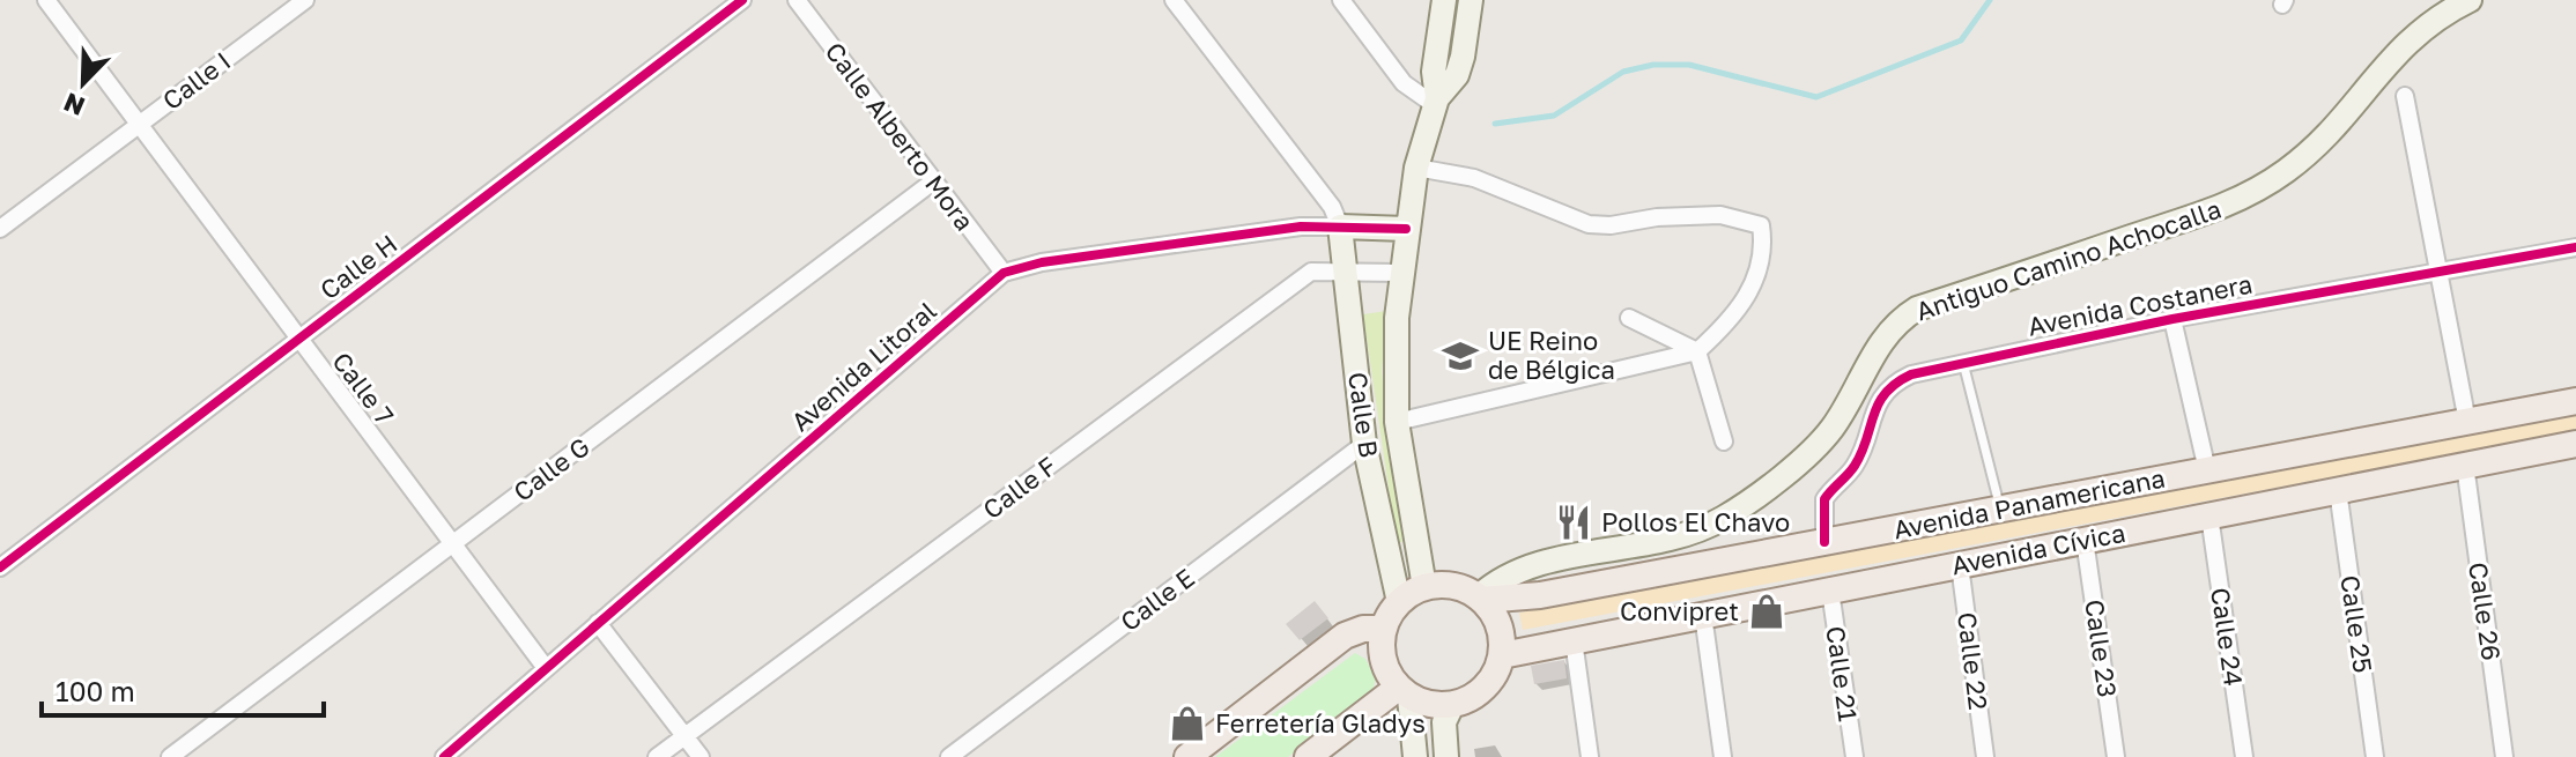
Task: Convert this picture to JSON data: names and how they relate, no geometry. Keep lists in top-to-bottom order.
{
  "streets": {
    "main road": ["Avenida Panamericana", "Avenida Cívica"],
    "street": [
      "Calle I",
      "Calle Alberto Mora",
      "Antiguo Camino Achocalla",
      "Calle H",
      "Avenida Costanera",
      "Avenida Litoral",
      "Calle 7",
      "Calle B",
      "Calle G",
      "Calle F",
      "Calle E",
      "Calle 26",
      "Calle 25",
      "Calle 24",
      "Calle 23",
      "Calle 22",
      "Calle 21"
    ]
  },
  "crossings": [
    ["Calle I", "Calle 7"],
    ["Calle Alberto Mora", "Avenida Litoral"],
    ["Calle Alberto Mora", "Calle G"],
    ["Antiguo Camino Achocalla", "Calle B"],
    ["Antiguo Camino Achocalla", "Avenida Panamericana"],
    ["Antiguo Camino Achocalla", "Avenida Cívica"],
    ["Calle H", "Calle 7"],
    ["Avenida Costanera", "Avenida Panamericana"],
    ["Avenida Litoral", "Calle 7"],
    ["Avenida Litoral", "Calle B"],
    ["Calle 7", "Calle G"],
    ["Calle B", "Calle F"],
    ["Calle B", "Avenida Panamericana"],
    ["Calle B", "Avenida Cívica"],
    ["Calle B", "Calle E"],
    ["Avenida Panamericana", "Avenida Cívica"],
    ["Avenida Cívica", "Calle 26"],
    ["Avenida Cívica", "Calle 25"],
    ["Avenida Cívica", "Calle 24"],
    ["Avenida Cívica", "Calle 23"],
    ["Avenida Cívica", "Calle 22"],
    ["Avenida Cívica", "Calle 21"]
  ],
  "places": {
    "school or university": ["UE Reino de Bélgica"],
    "restaurant": ["Pollos El Chavo"],
    "shop": ["Convipret", "Ferretería Gladys"]
  },
  "scale_bar": "100 m",
  "north": "bottom left"
}
